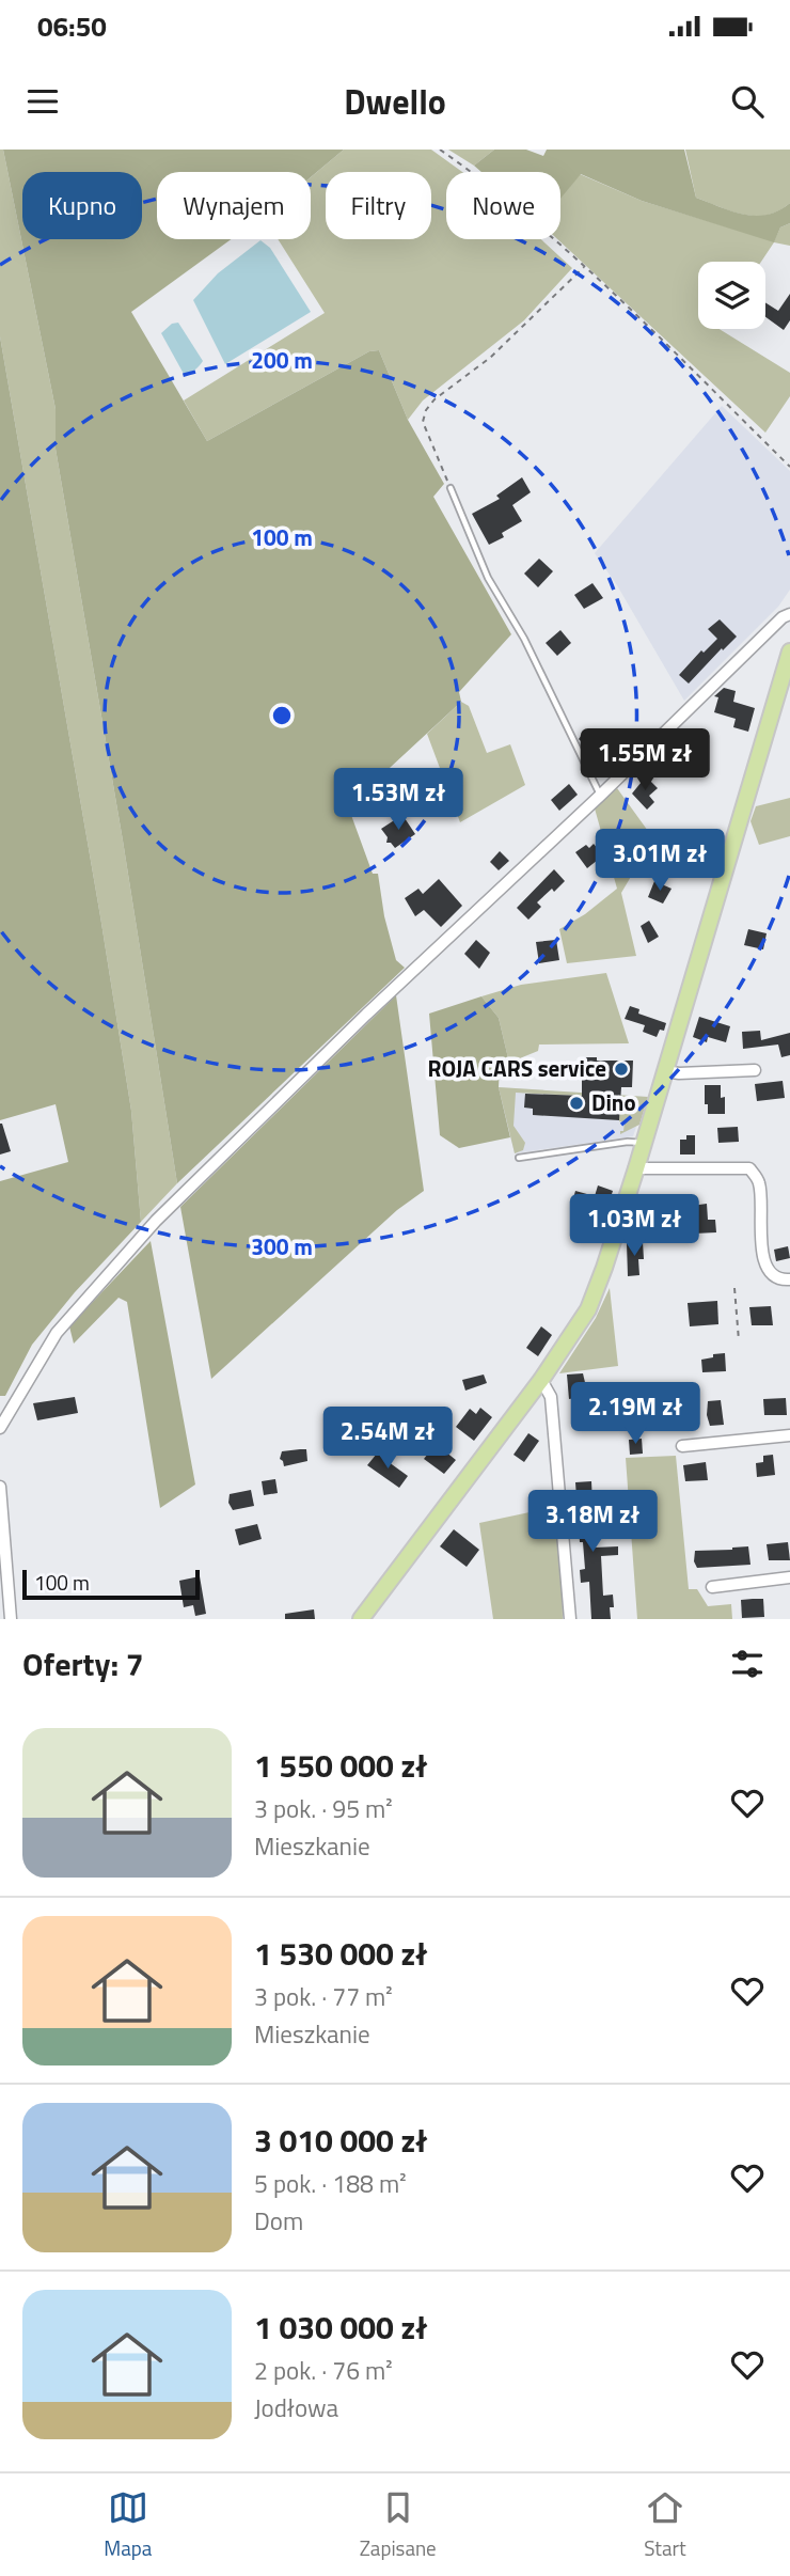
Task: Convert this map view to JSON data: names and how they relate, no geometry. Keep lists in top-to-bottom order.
{
  "places": ["ROJA CARS service", "Dino"],
  "scale_bar": "100 m",
  "page": {
    "status": "06:50",
    "header": "Dwello",
    "chip": [
      "Kupno",
      "Wynajem",
      "Filtry",
      "Nowe"
    ],
    "price": [
      "1.55M zł",
      "1.53M zł",
      "3.01M zł",
      "1.03M zł",
      "2.19M zł",
      "2.54M zł",
      "3.18M zł"
    ],
    "scale": "100 m",
    "heading": "Oferty: 7",
    "list": [
      {
        "name": "1 550 000 zł",
        "note": "3 pok. · 95 m² · Mieszkanie"
      },
      {
        "name": "1 530 000 zł",
        "note": "3 pok. · 77 m² · Mieszkanie"
      },
      {
        "name": "3 010 000 zł",
        "note": "5 pok. · 188 m² · Dom"
      },
      {
        "name": "1 030 000 zł",
        "note": "2 pok. · 76 m² · Jodłowa"
      }
    ],
    "tabs": ["Mapa", "Zapisane", "Start"]
  },
  "rings": ["200 m", "100 m", "300 m"]
}
